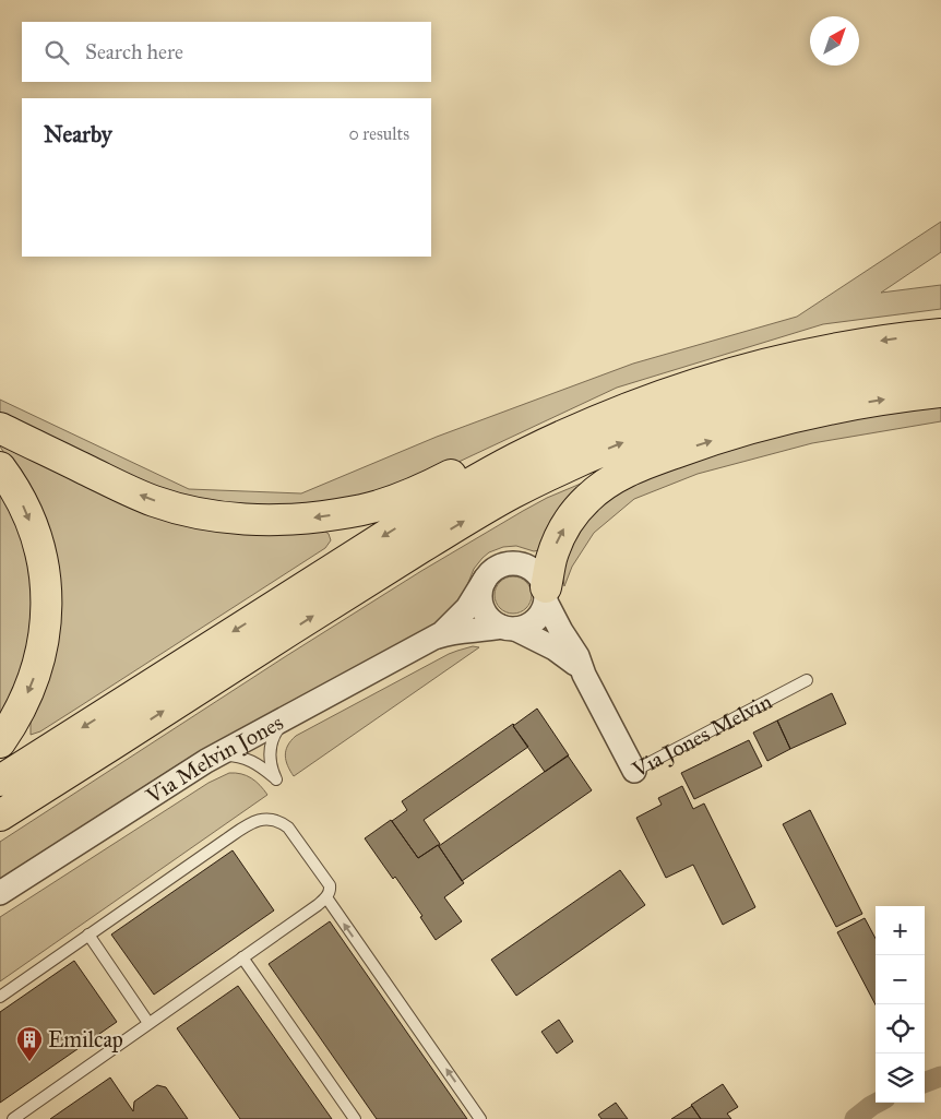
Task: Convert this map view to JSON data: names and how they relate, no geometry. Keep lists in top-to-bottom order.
{
  "streets": {
    "street": ["Via Jones Melvin", "Via Melvin Jones"]
  },
  "crossings": [
    ["Via Jones Melvin", "Via Melvin Jones"]
  ],
  "places": {
    "building": ["Emilcap"]
  },
  "north": "top right",
  "page": {
    "search": "Search here",
    "heading": ["Nearby", "0 results"],
    "map_buttons": ["+", "−"]
  }
}
